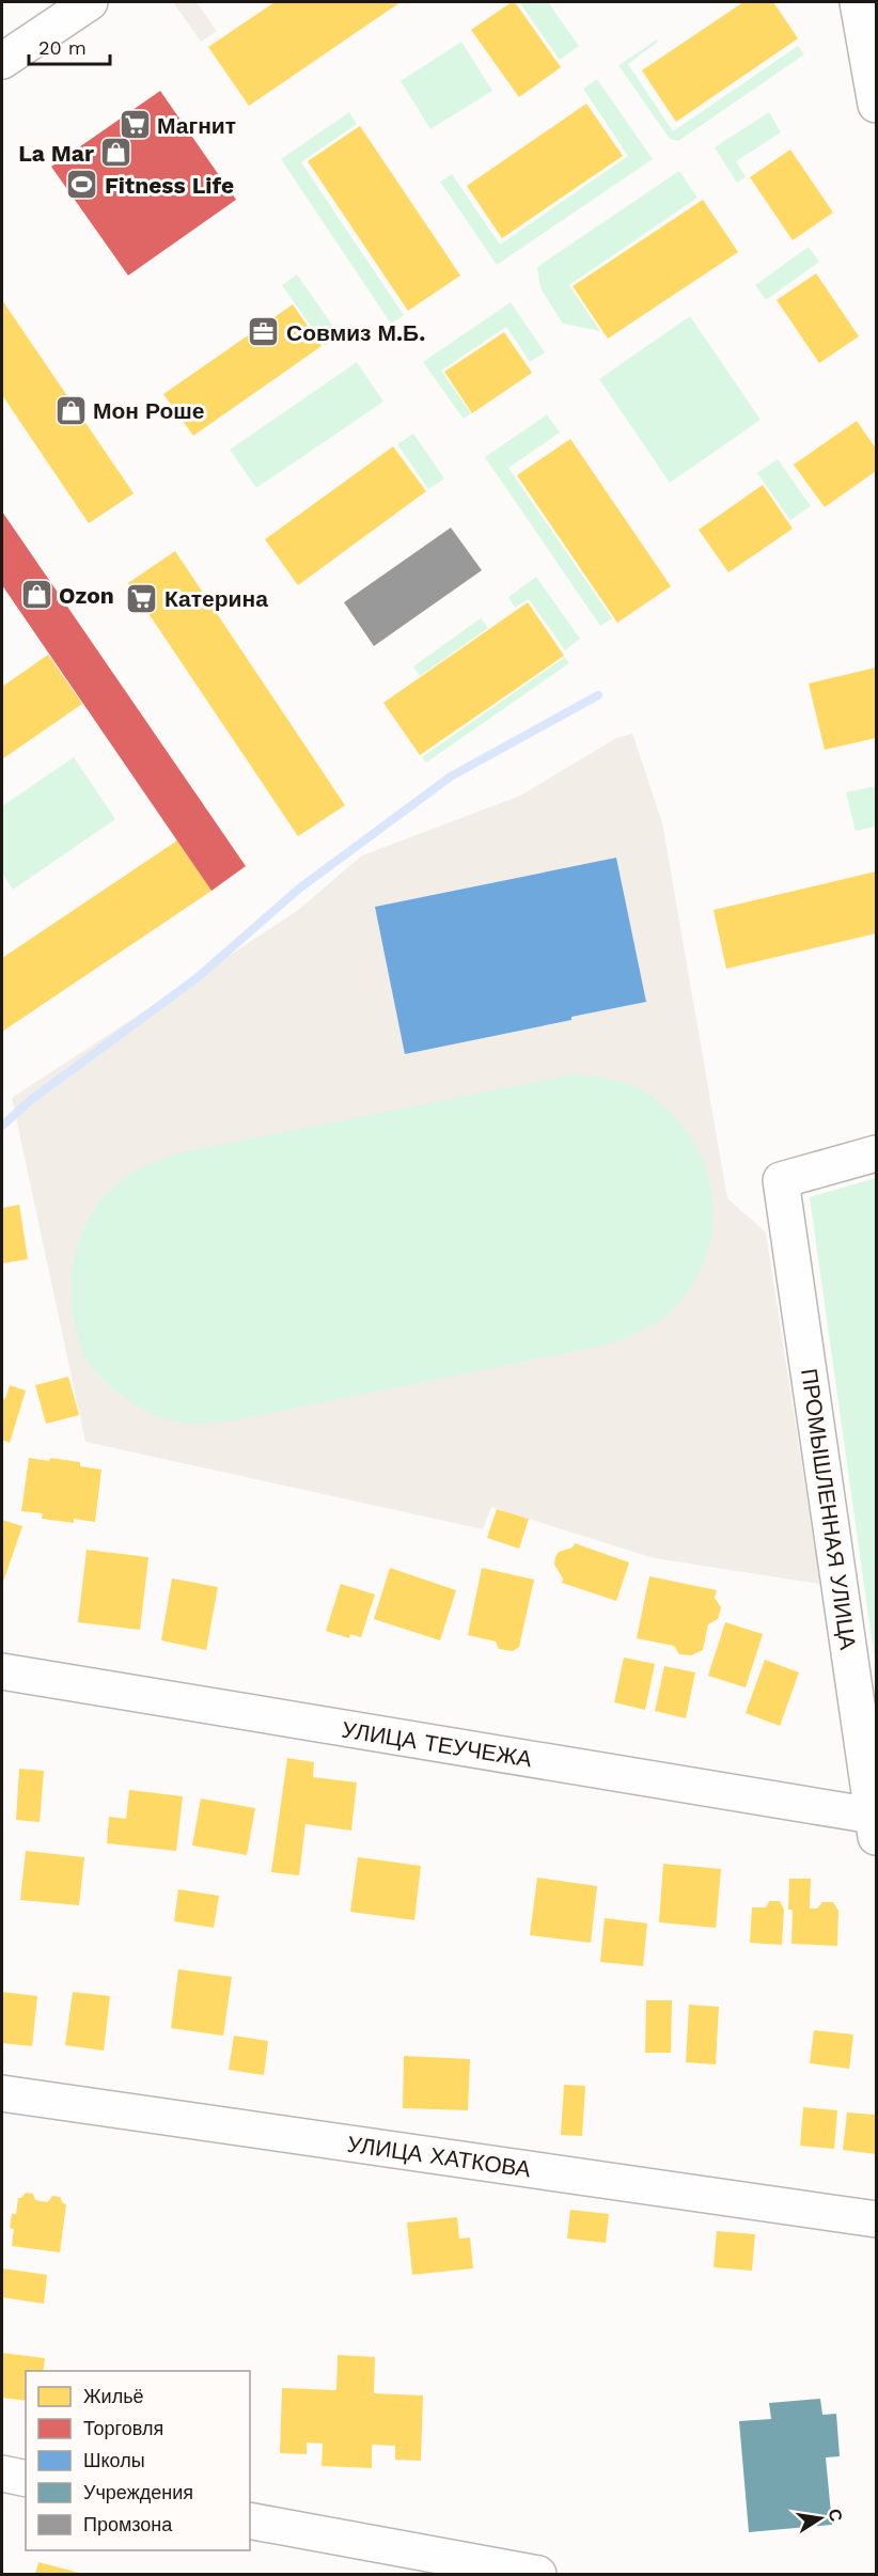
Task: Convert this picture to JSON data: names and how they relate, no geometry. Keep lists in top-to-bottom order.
{
  "streets": {
    "street": ["ПРОМЫШЛЕННАЯ УЛИЦА", "УЛИЦА ТЕУЧЕЖА", "УЛИЦА ХАТКОВА"]
  },
  "crossings": [
    ["ПРОМЫШЛЕННАЯ УЛИЦА", "УЛИЦА ТЕУЧЕЖА"]
  ],
  "places": {
    "supermarket": ["Магнит", "Катерина"],
    "shop": ["La Mar", "Мон Роше", "Ozon"],
    "sports": ["Fitness Life"],
    "office": ["Совмиз М.Б."]
  },
  "legend": [
    "Жильё",
    "Торговля",
    "Школы",
    "Учреждения",
    "Промзона"
  ],
  "scale_bar": "20 m",
  "north": "right"
}
